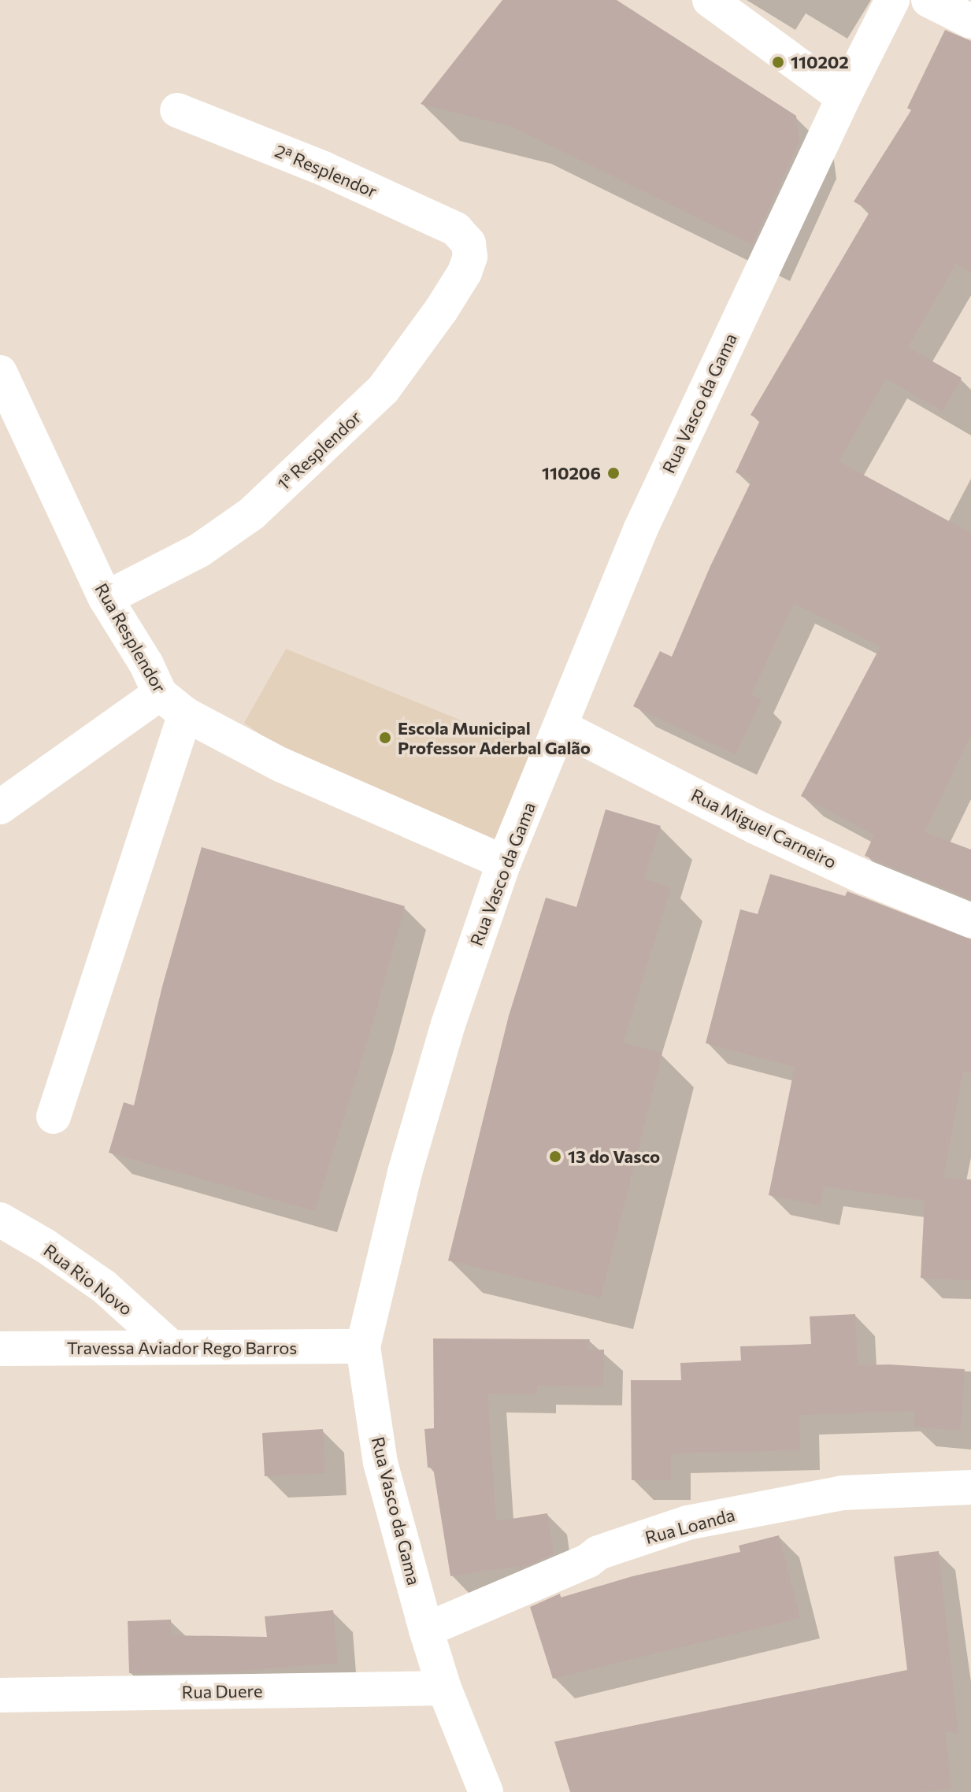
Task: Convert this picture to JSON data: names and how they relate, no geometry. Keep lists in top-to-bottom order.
{
  "streets": {
    "street": [
      "2ª Resplendor",
      "Rua Vasco da Gama",
      "1ª Resplendor",
      "Rua Resplendor",
      "Rua Miguel Carneiro",
      "Rua Rio Novo",
      "Travessa Aviador Rego Barros",
      "Rua Loanda",
      "Rua Duere"
    ]
  },
  "crossings": [
    ["2ª Resplendor", "1ª Resplendor"],
    ["Rua Vasco da Gama", "Rua Miguel Carneiro"],
    ["Rua Vasco da Gama", "Travessa Aviador Rego Barros"],
    ["Rua Vasco da Gama", "Rua Loanda"],
    ["Rua Vasco da Gama", "Rua Duere"],
    ["1ª Resplendor", "Rua Resplendor"],
    ["Rua Rio Novo", "Travessa Aviador Rego Barros"]
  ],
  "places": [
    "110202",
    "110206",
    "Escola Municipal Professor Aderbal Galão",
    "13 do Vasco"
  ]
}
